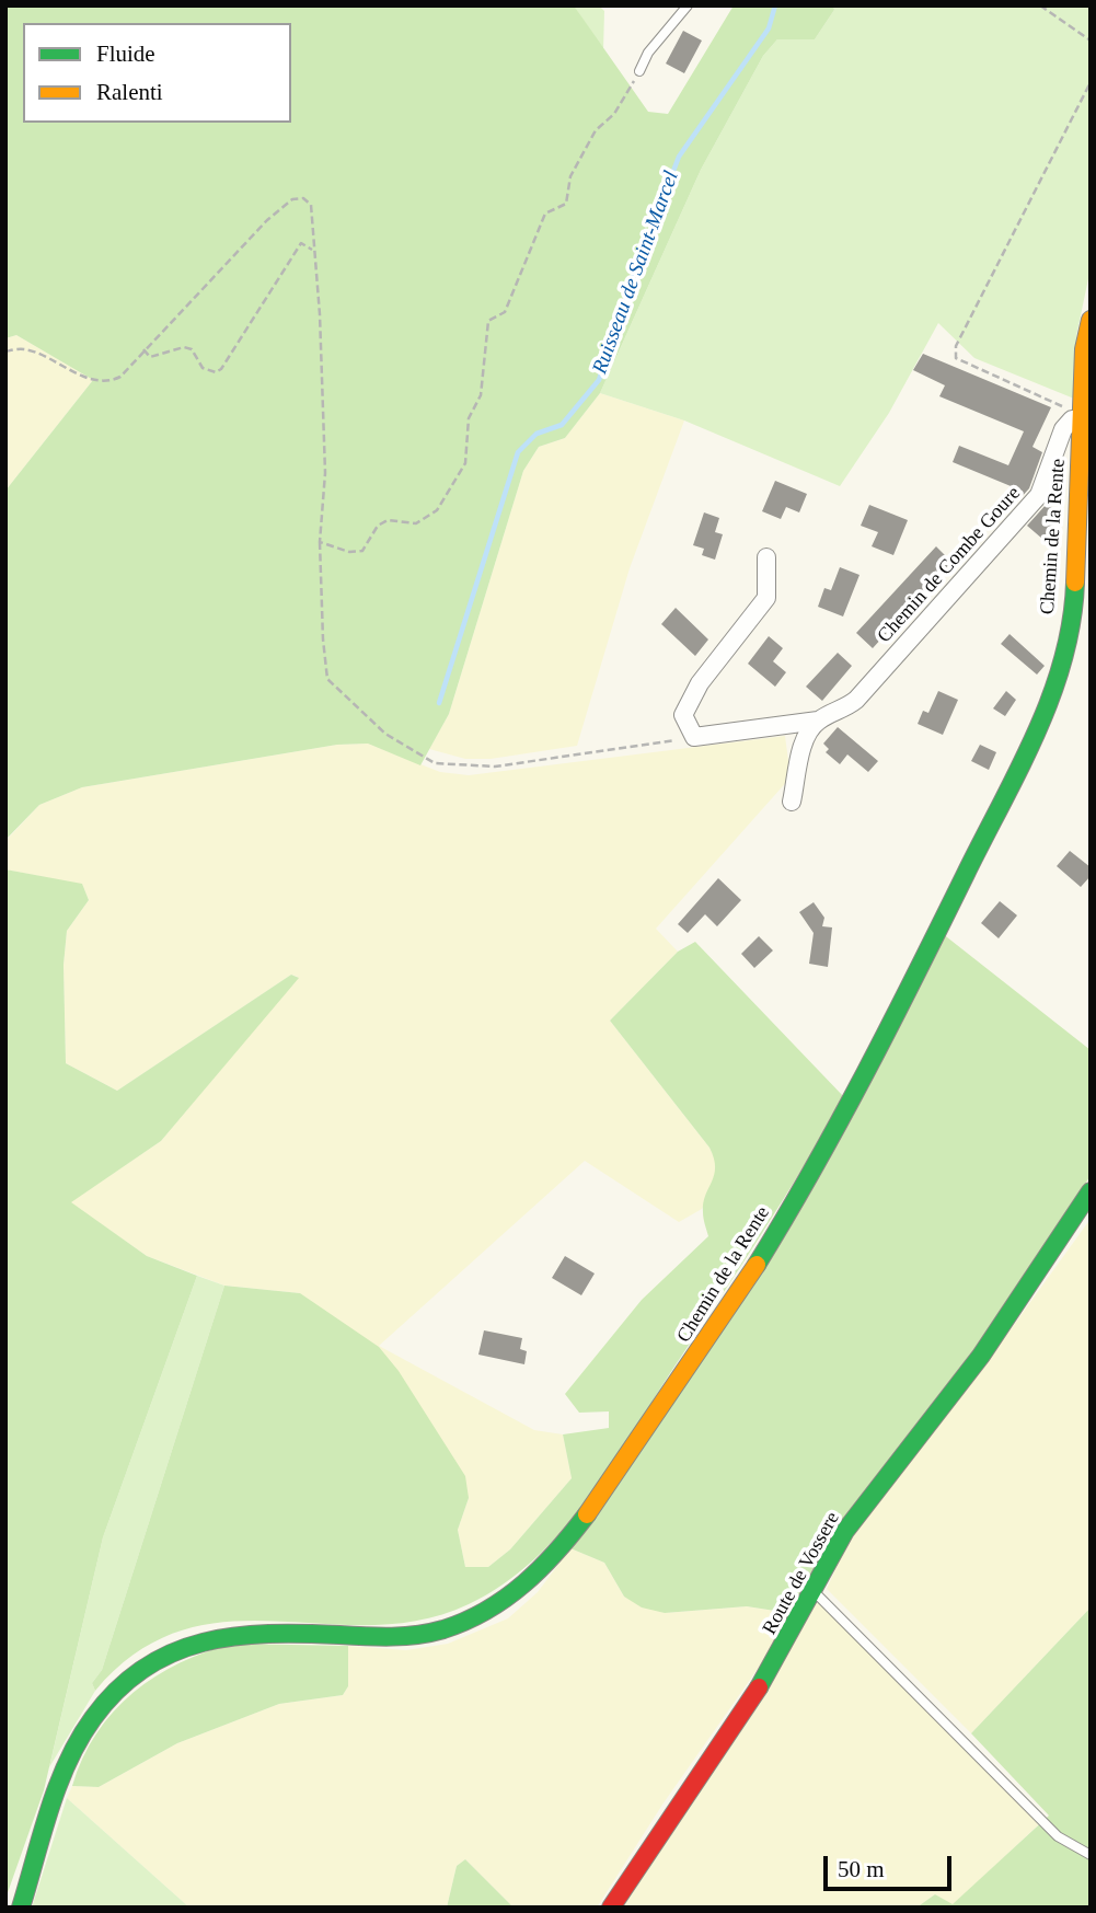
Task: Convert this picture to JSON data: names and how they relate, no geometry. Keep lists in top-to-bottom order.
{
  "streets": {
    "street": ["Chemin de la Rente", "Chemin de Combe Goure", "Route de Vossere"]
  },
  "crossings": [
    ["Chemin de la Rente", "Chemin de Combe Goure"]
  ],
  "water": ["Ruisseau de Saint-Marcel"],
  "legend": ["Fluide", "Ralenti"],
  "scale_bar": "50 m"
}
